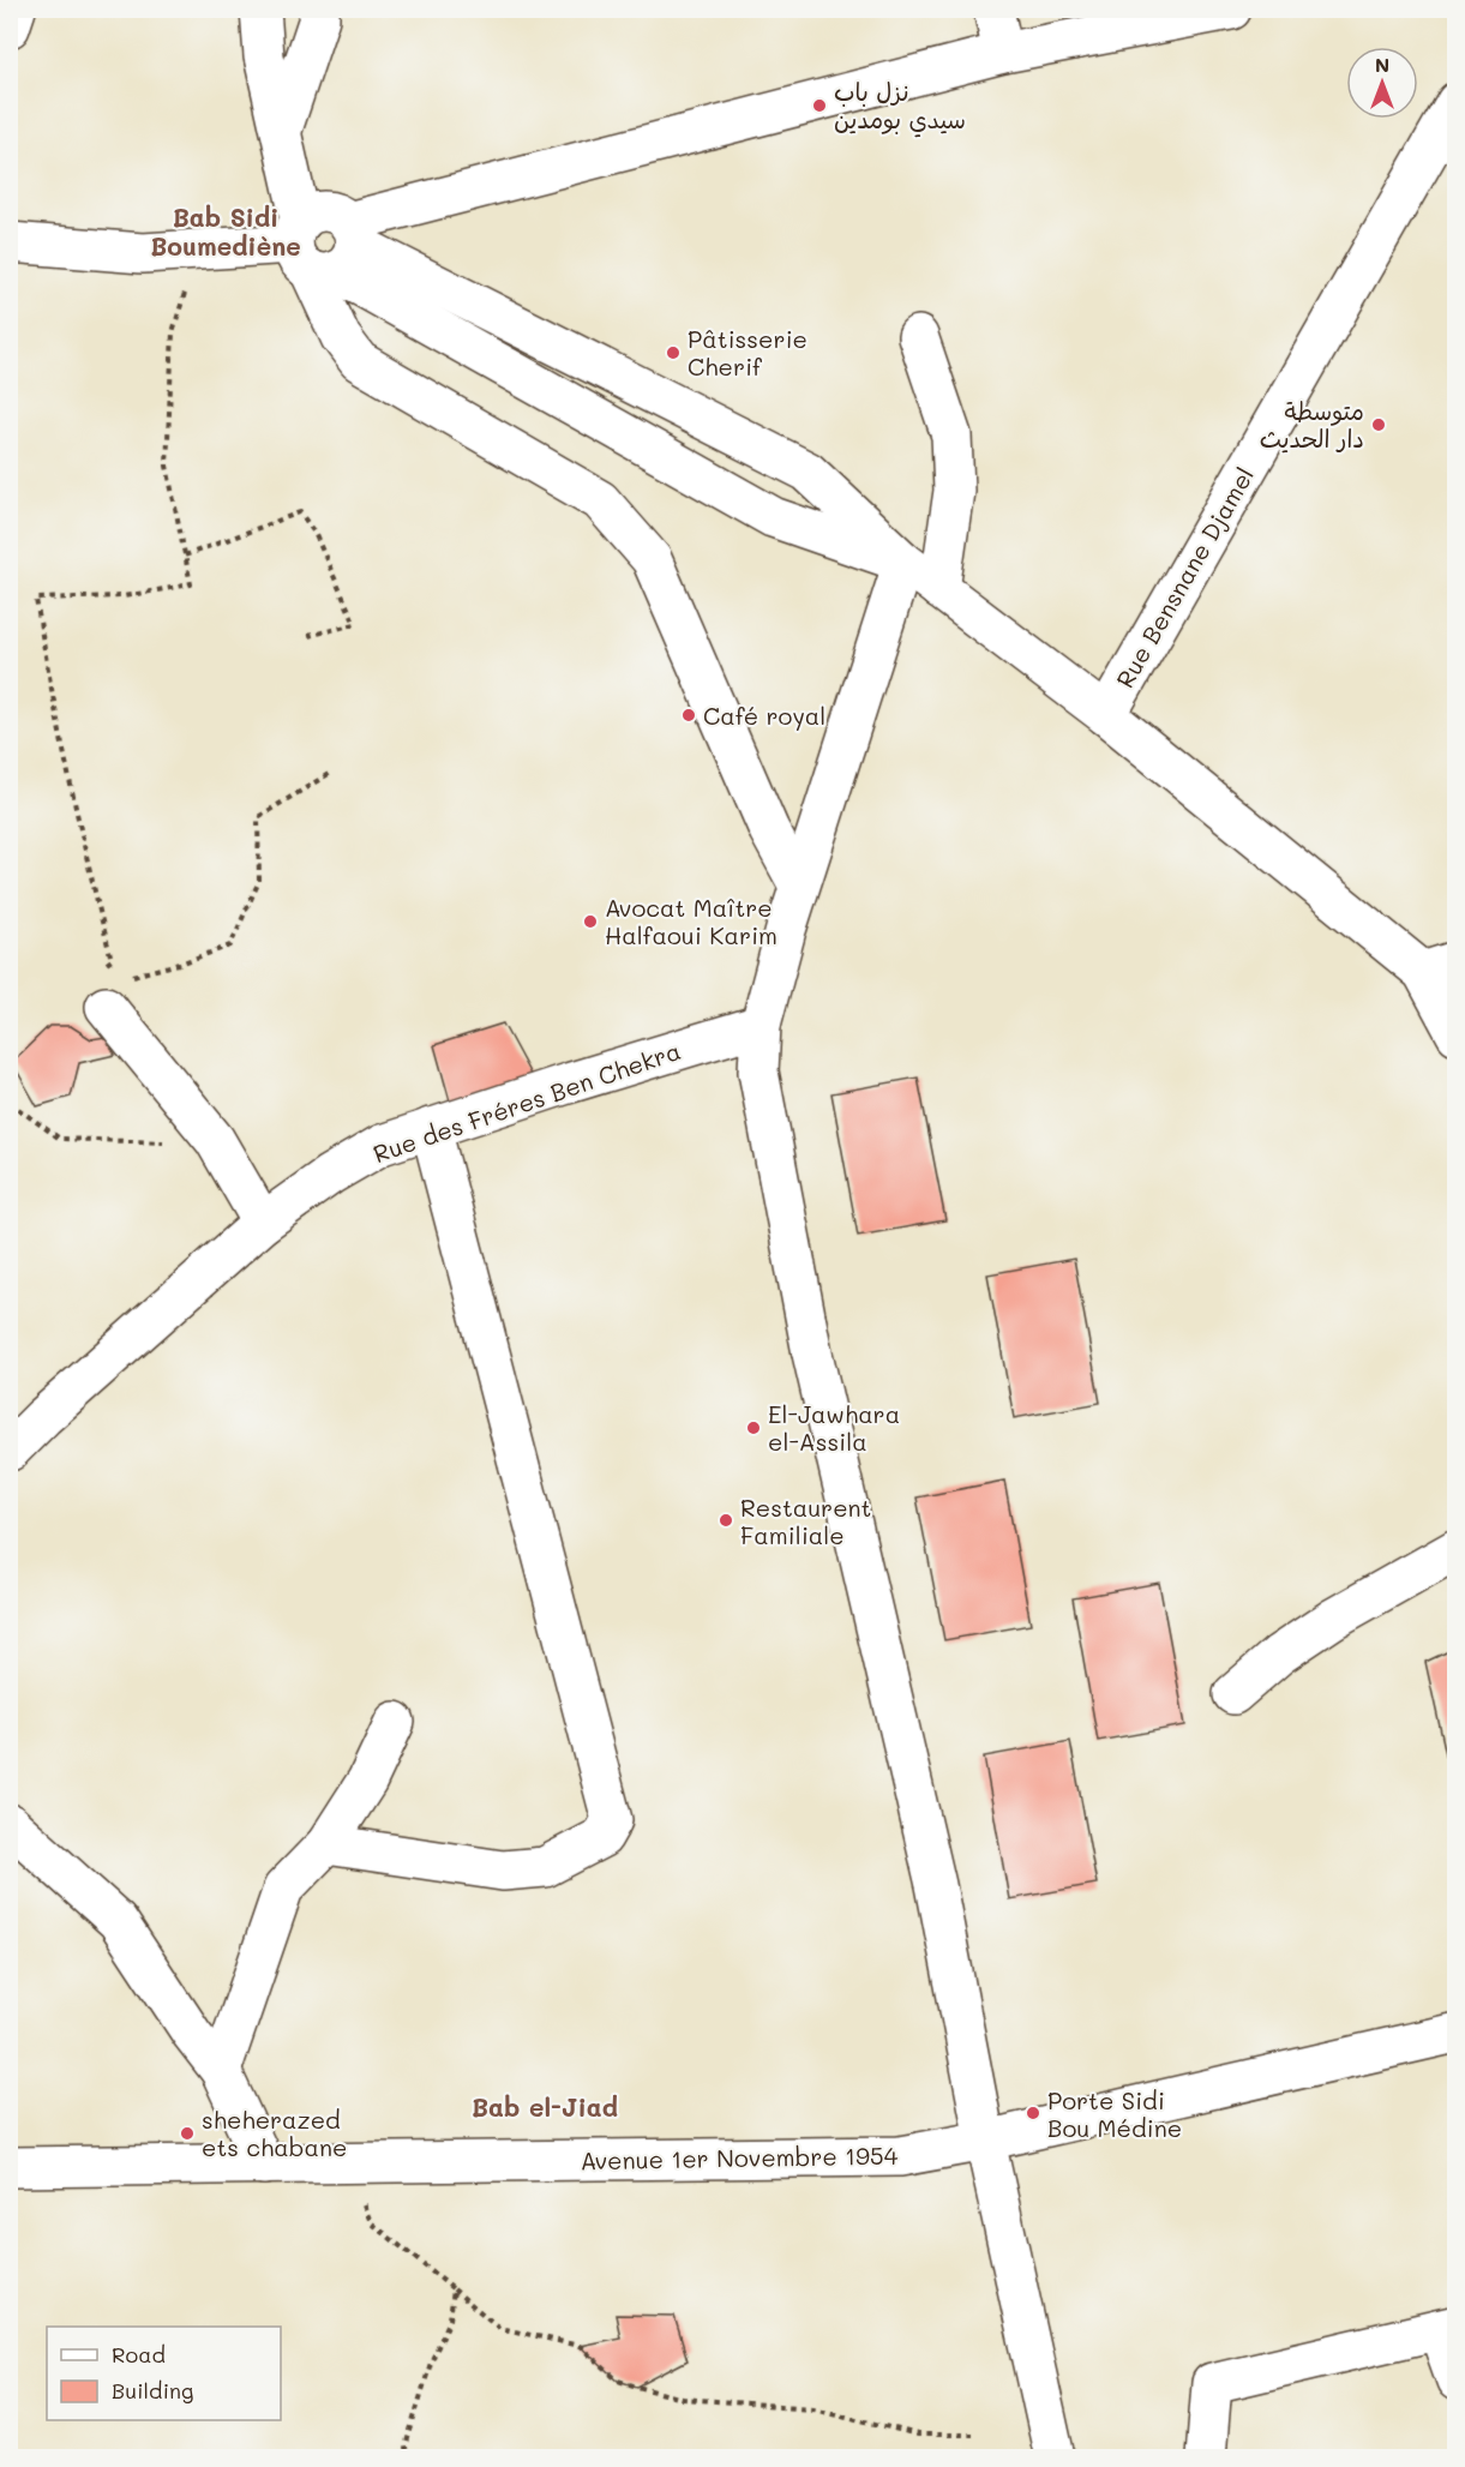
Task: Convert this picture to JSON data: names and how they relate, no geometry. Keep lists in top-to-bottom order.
{
  "streets": {
    "street": ["Rue Bensnane Djamel", "Rue des Fréres Ben Chekra", "Avenue 1er Novembre 1954"]
  },
  "districts": ["Bab Sidi Boumediène", "Bab el-Jiad"],
  "places": [
    "نزل باب سيدي بومدين",
    "Pâtisserie Cherif",
    "متوسطة دار الحديث",
    "Café royal",
    "Avocat Maître Halfaoui Karim",
    "El-Jawhara el-Assila",
    "Restaurent Familiale",
    "Porte Sidi Bou Médine",
    "sheherazed ets chabane"
  ],
  "legend": ["Road", "Building"],
  "north": "top"
}
